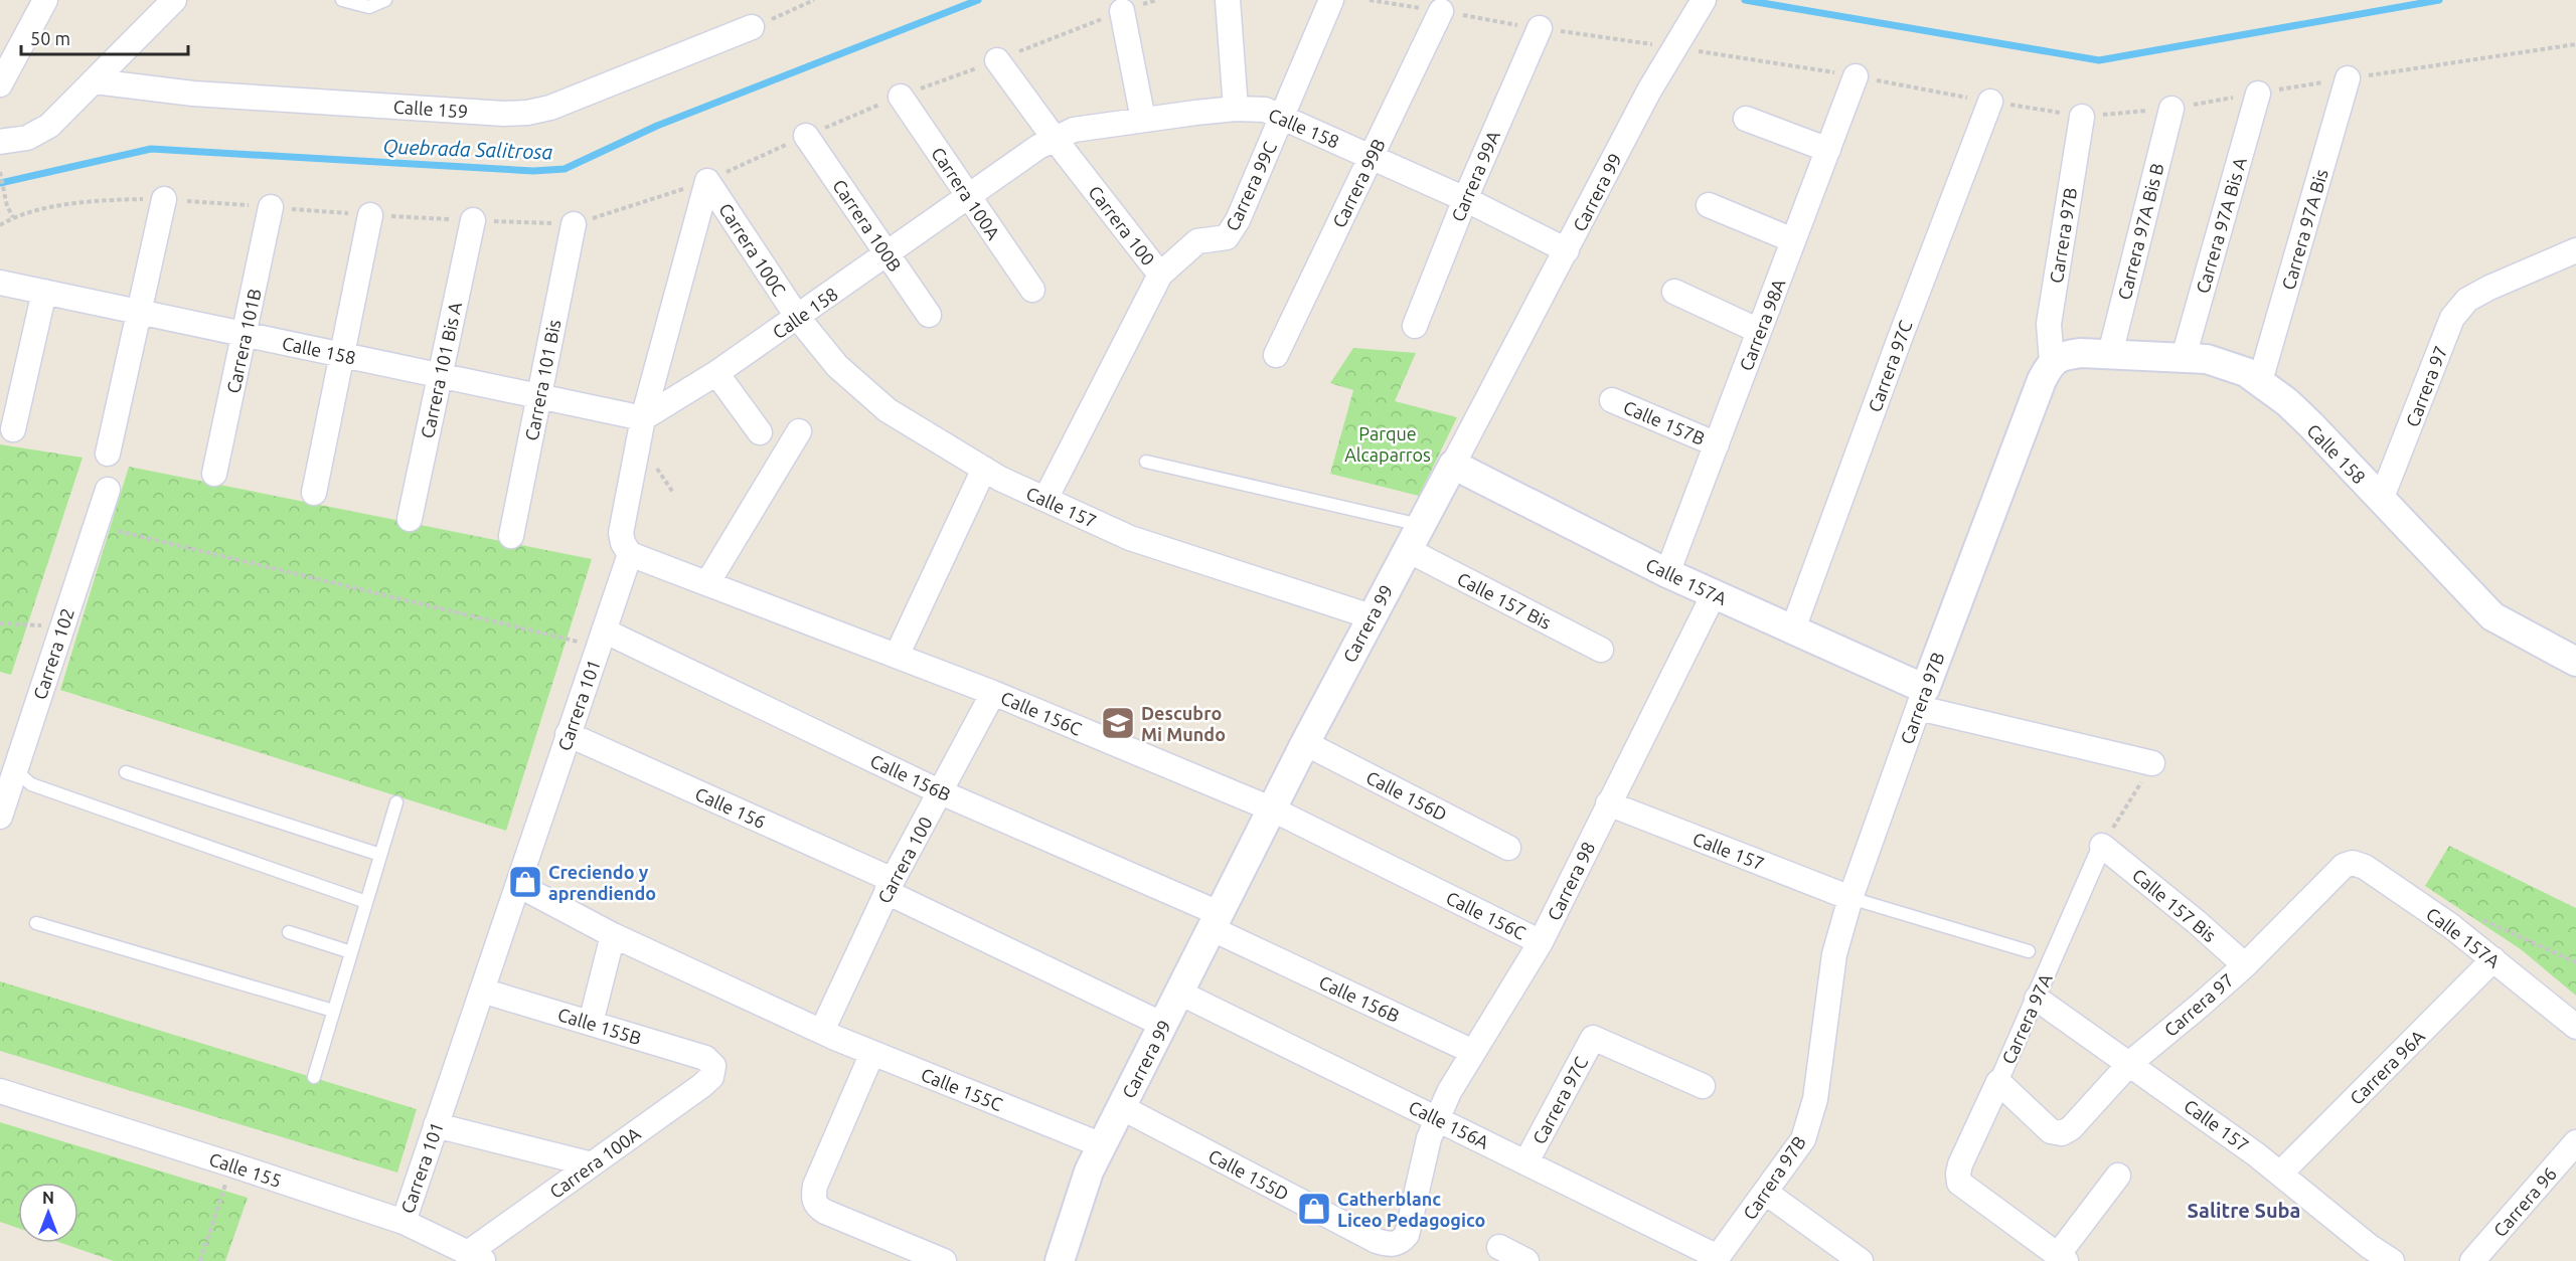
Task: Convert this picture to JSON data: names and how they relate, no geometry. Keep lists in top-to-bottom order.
{
  "streets": {
    "street": [
      "Calle 159",
      "Calle 158",
      "Carrera 99A",
      "Carrera 99B",
      "Carrera 99C",
      "Carrera 99",
      "Carrera 100A",
      "Carrera 100B",
      "Carrera 100",
      "Carrera 97A Bis A",
      "Carrera 97A Bis",
      "Carrera 97A Bis B",
      "Carrera 97B",
      "Carrera 100C",
      "Carrera 98A",
      "Carrera 101B",
      "Carrera 97C",
      "Carrera 101 Bis A",
      "Carrera 101 Bis",
      "Carrera 97",
      "Calle 157B",
      "Calle 157",
      "Calle 157A",
      "Calle 157 Bis",
      "Carrera 102",
      "Carrera 101",
      "Calle 156C",
      "Calle 156B",
      "Calle 156D",
      "Calle 156",
      "Carrera 98",
      "Carrera 97A",
      "Calle 155B",
      "Carrera 96A",
      "Calle 155C",
      "Calle 156A",
      "Calle 155",
      "Calle 155D",
      "Carrera 96"
    ]
  },
  "crossings": [
    ["Calle 158", "Carrera 99A"],
    ["Calle 158", "Carrera 99B"],
    ["Calle 158", "Carrera 99C"],
    ["Calle 158", "Carrera 99"],
    ["Calle 158", "Carrera 100A"],
    ["Calle 158", "Carrera 100B"],
    ["Calle 158", "Carrera 100"],
    ["Calle 158", "Carrera 97A Bis A"],
    ["Calle 158", "Carrera 97A Bis"],
    ["Calle 158", "Carrera 97A Bis B"],
    ["Calle 158", "Carrera 97B"],
    ["Calle 158", "Carrera 100C"],
    ["Calle 158", "Carrera 101B"],
    ["Calle 158", "Carrera 101 Bis A"],
    ["Calle 158", "Carrera 101 Bis"],
    ["Calle 158", "Carrera 97"],
    ["Calle 158", "Calle 157"],
    ["Carrera 99C", "Carrera 100"],
    ["Carrera 99", "Calle 157"],
    ["Carrera 99", "Calle 157A"],
    ["Carrera 99", "Calle 157 Bis"],
    ["Carrera 99", "Calle 156C"],
    ["Carrera 99", "Calle 156B"],
    ["Carrera 99", "Calle 156D"],
    ["Carrera 99", "Calle 156"],
    ["Carrera 99", "Calle 155C"],
    ["Carrera 99", "Calle 156A"],
    ["Carrera 99", "Calle 155D"],
    ["Carrera 100A", "Calle 155B"],
    ["Carrera 100A", "Calle 155"],
    ["Carrera 100", "Calle 157"],
    ["Carrera 100", "Calle 156C"],
    ["Carrera 100", "Calle 156B"],
    ["Carrera 100", "Calle 156"],
    ["Carrera 100", "Calle 155C"],
    ["Carrera 97B", "Calle 157"],
    ["Carrera 97B", "Calle 157A"],
    ["Carrera 97B", "Calle 156A"],
    ["Carrera 100C", "Calle 157"],
    ["Carrera 98A", "Calle 157B"],
    ["Carrera 98A", "Calle 157A"],
    ["Carrera 97C", "Calle 157A"],
    ["Carrera 97C", "Calle 156A"],
    ["Carrera 97", "Calle 157"],
    ["Carrera 97", "Calle 157A"],
    ["Carrera 97", "Calle 157 Bis"],
    ["Carrera 97", "Carrera 97A"],
    ["Calle 157", "Carrera 98"],
    ["Calle 157", "Carrera 97A"],
    ["Calle 157", "Carrera 96A"],
    ["Calle 157A", "Carrera 98"],
    ["Calle 157A", "Carrera 96A"],
    ["Calle 157 Bis", "Carrera 97A"],
    ["Carrera 101", "Calle 156C"],
    ["Carrera 101", "Calle 156B"],
    ["Carrera 101", "Calle 156"],
    ["Carrera 101", "Calle 155B"],
    ["Carrera 101", "Calle 155C"],
    ["Carrera 101", "Calle 155"],
    ["Calle 156C", "Carrera 98"],
    ["Calle 156B", "Carrera 98"],
    ["Carrera 98", "Calle 156A"],
    ["Carrera 98", "Calle 155D"]
  ],
  "districts": ["Salitre Suba"],
  "water": ["Quebrada Salitrosa"],
  "parks": ["Parque Alcaparros"],
  "places": {
    "school or university": ["Descubro Mi Mundo"],
    "shop": ["Creciendo y aprendiendo", "Catherblanc Liceo Pedagogico"]
  },
  "scale_bar": "50 m",
  "north": "top"
}
